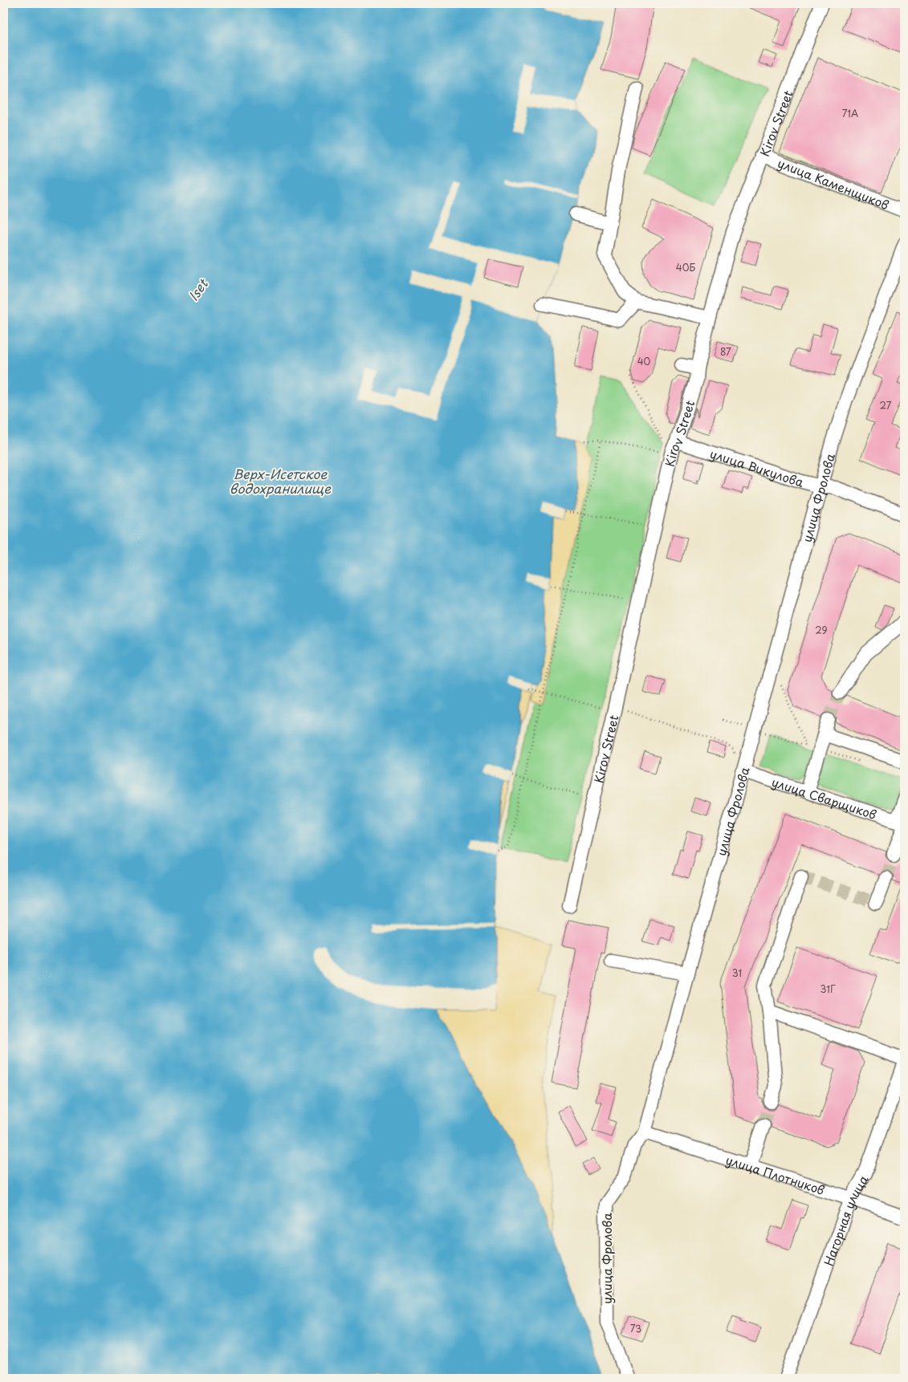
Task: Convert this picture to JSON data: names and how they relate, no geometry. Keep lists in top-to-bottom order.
{
  "streets": {
    "street": [
      "Kirov Street",
      "улица Каменщиков",
      "улица Викулова",
      "улица Фролова",
      "улица Сварщиков",
      "улица Плотников",
      "Нагорная улица"
    ]
  },
  "crossings": [
    ["Kirov Street", "улица Каменщиков"],
    ["Kirov Street", "улица Викулова"],
    ["улица Викулова", "улица Фролова"],
    ["улица Фролова", "улица Сварщиков"],
    ["улица Фролова", "улица Плотников"],
    ["улица Плотников", "Нагорная улица"]
  ],
  "water": ["Iset", "Верх-Исетское водохранилище"],
  "house_numbers": [
    "71А",
    "40Б",
    "87",
    "40",
    "27",
    "29",
    "31",
    "31Г",
    "73"
  ]
}
